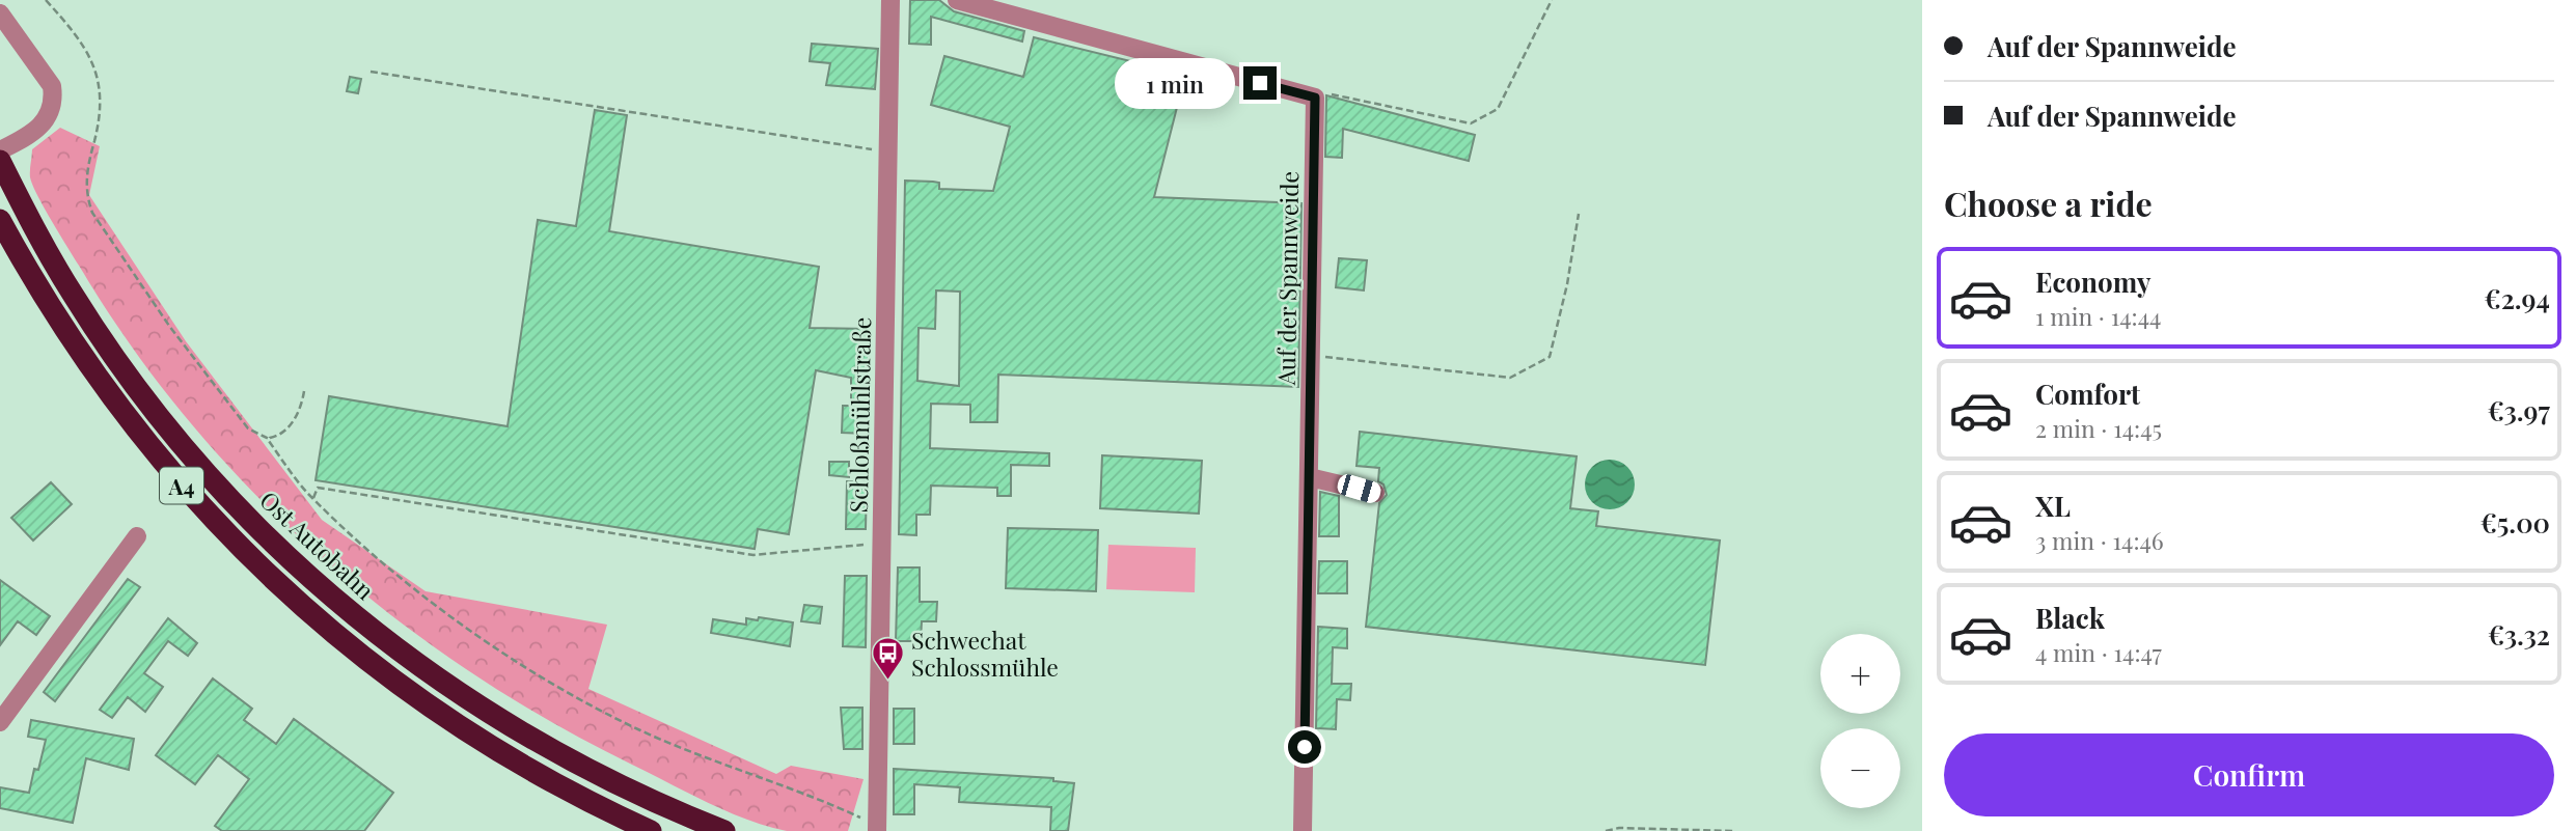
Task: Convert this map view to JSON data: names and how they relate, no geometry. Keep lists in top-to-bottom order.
{
  "streets": {
    "highway": ["A4", "Ost Autobahn"],
    "street": ["Auf der Spannweide", "Schloßmühlstraße"]
  },
  "places": {
    "bus stop": ["Schwechat Schlossmühle"]
  },
  "page": {
    "banner": ["Auf der Spannweide", "Auf der Spannweide"],
    "bubble": "1 min",
    "heading": "Choose a ride",
    "list": [
      {
        "name": "Economy",
        "note": "1 min · 14:44",
        "value": "€2.94"
      },
      {
        "name": "Comfort",
        "note": "2 min · 14:45",
        "value": "€3.97"
      },
      {
        "name": "XL",
        "note": "3 min · 14:46",
        "value": "€5.00"
      },
      {
        "name": "Black",
        "note": "4 min · 14:47",
        "value": "€3.32"
      }
    ],
    "map_buttons": ["+", "−"],
    "buttons": "Confirm"
  }
}
